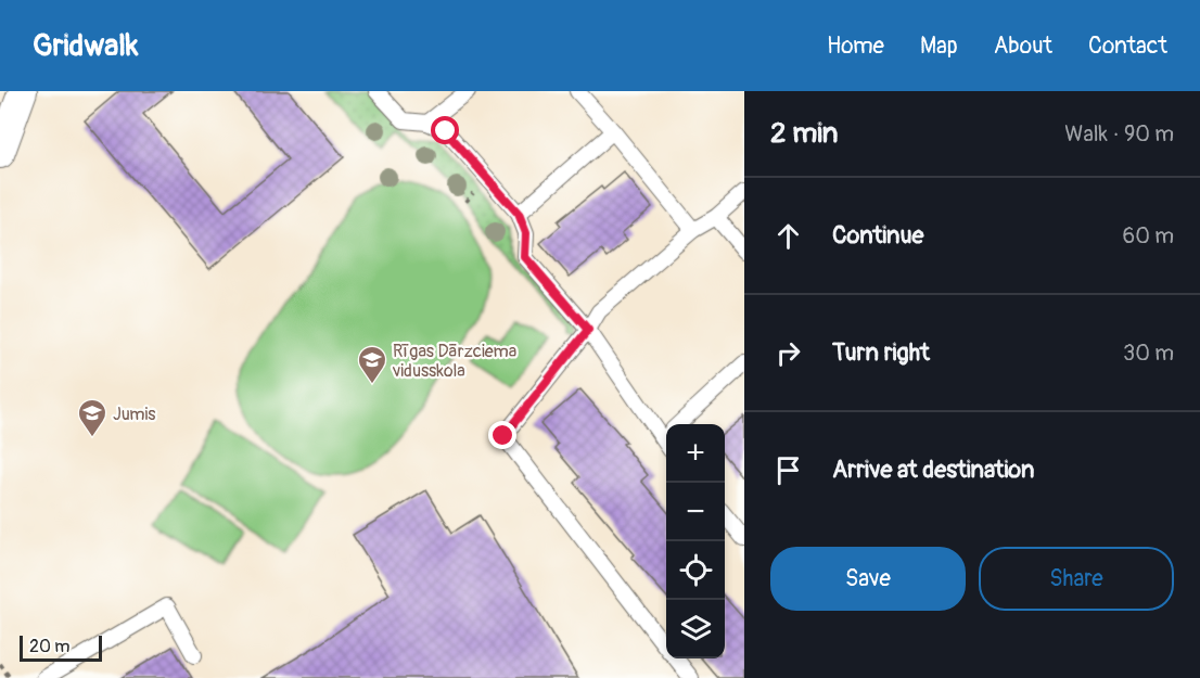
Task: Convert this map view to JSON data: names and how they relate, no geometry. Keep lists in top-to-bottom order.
{
  "places": {
    "school or university": ["Rīgas Dārzciema vidusskola", "Jumis"]
  },
  "scale_bar": "20 m",
  "page": {
    "header": "Gridwalk",
    "nav": [
      "Home",
      "Map",
      "About",
      "Contact"
    ],
    "heading": ["2 min", "Walk · 90 m"],
    "list": [
      ["Continue", "60 m"],
      ["Turn right", "30 m"],
      "Arrive at destination"
    ],
    "map_buttons": ["+", "−"],
    "buttons": ["Save", "Share"],
    "scale": "20 m"
  }
}
